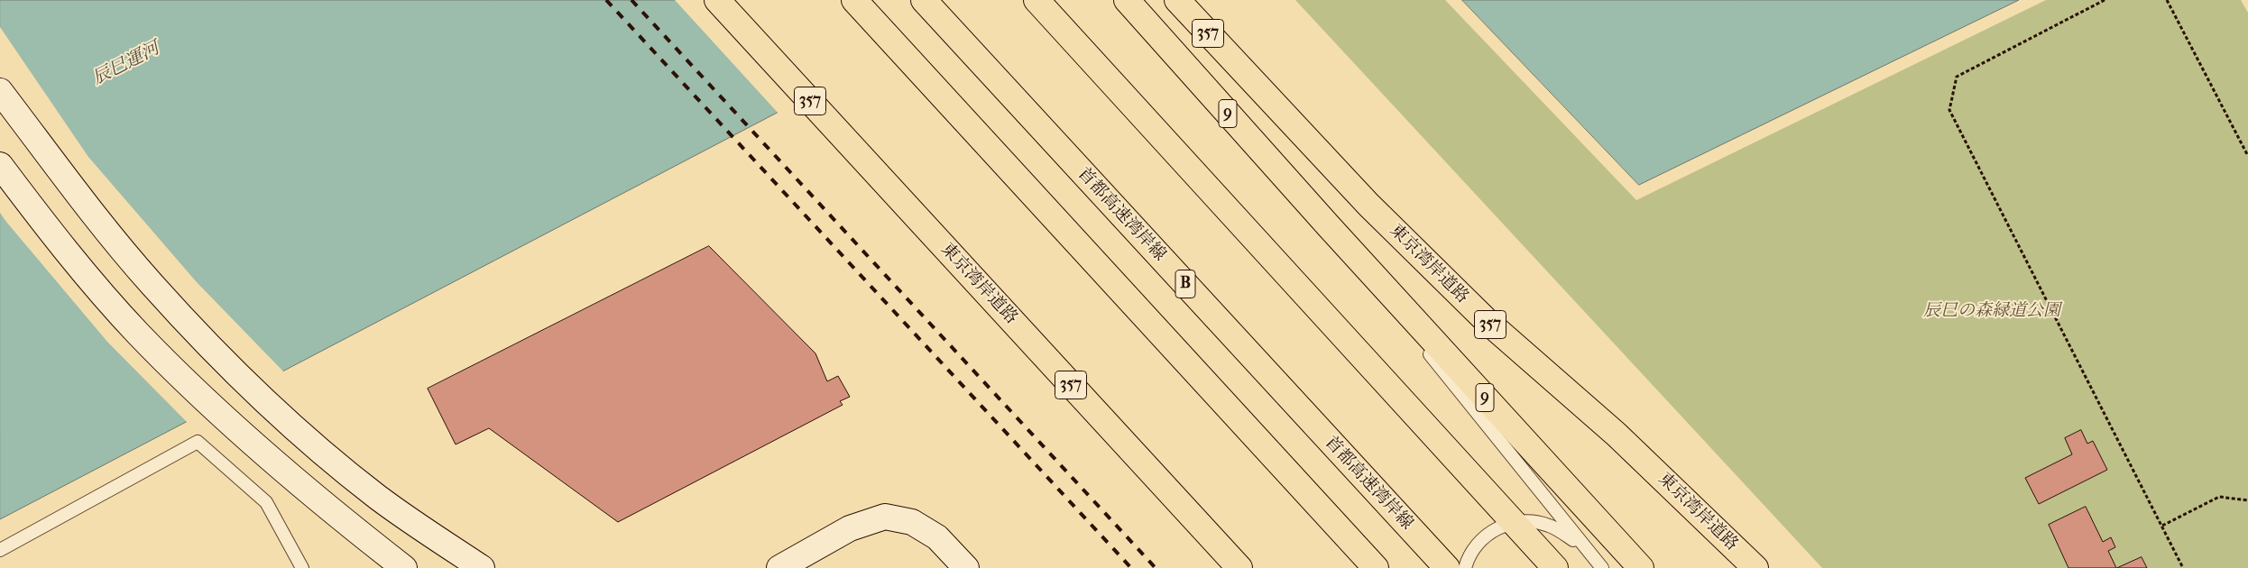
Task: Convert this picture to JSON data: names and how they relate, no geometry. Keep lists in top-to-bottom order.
{
  "streets": {
    "highway": [
      "357",
      "9",
      "首都高速湾岸線",
      "東京湾岸道路",
      "B"
    ]
  },
  "water": ["辰巳運河"],
  "parks": ["辰巳の森緑道公園"]
}
